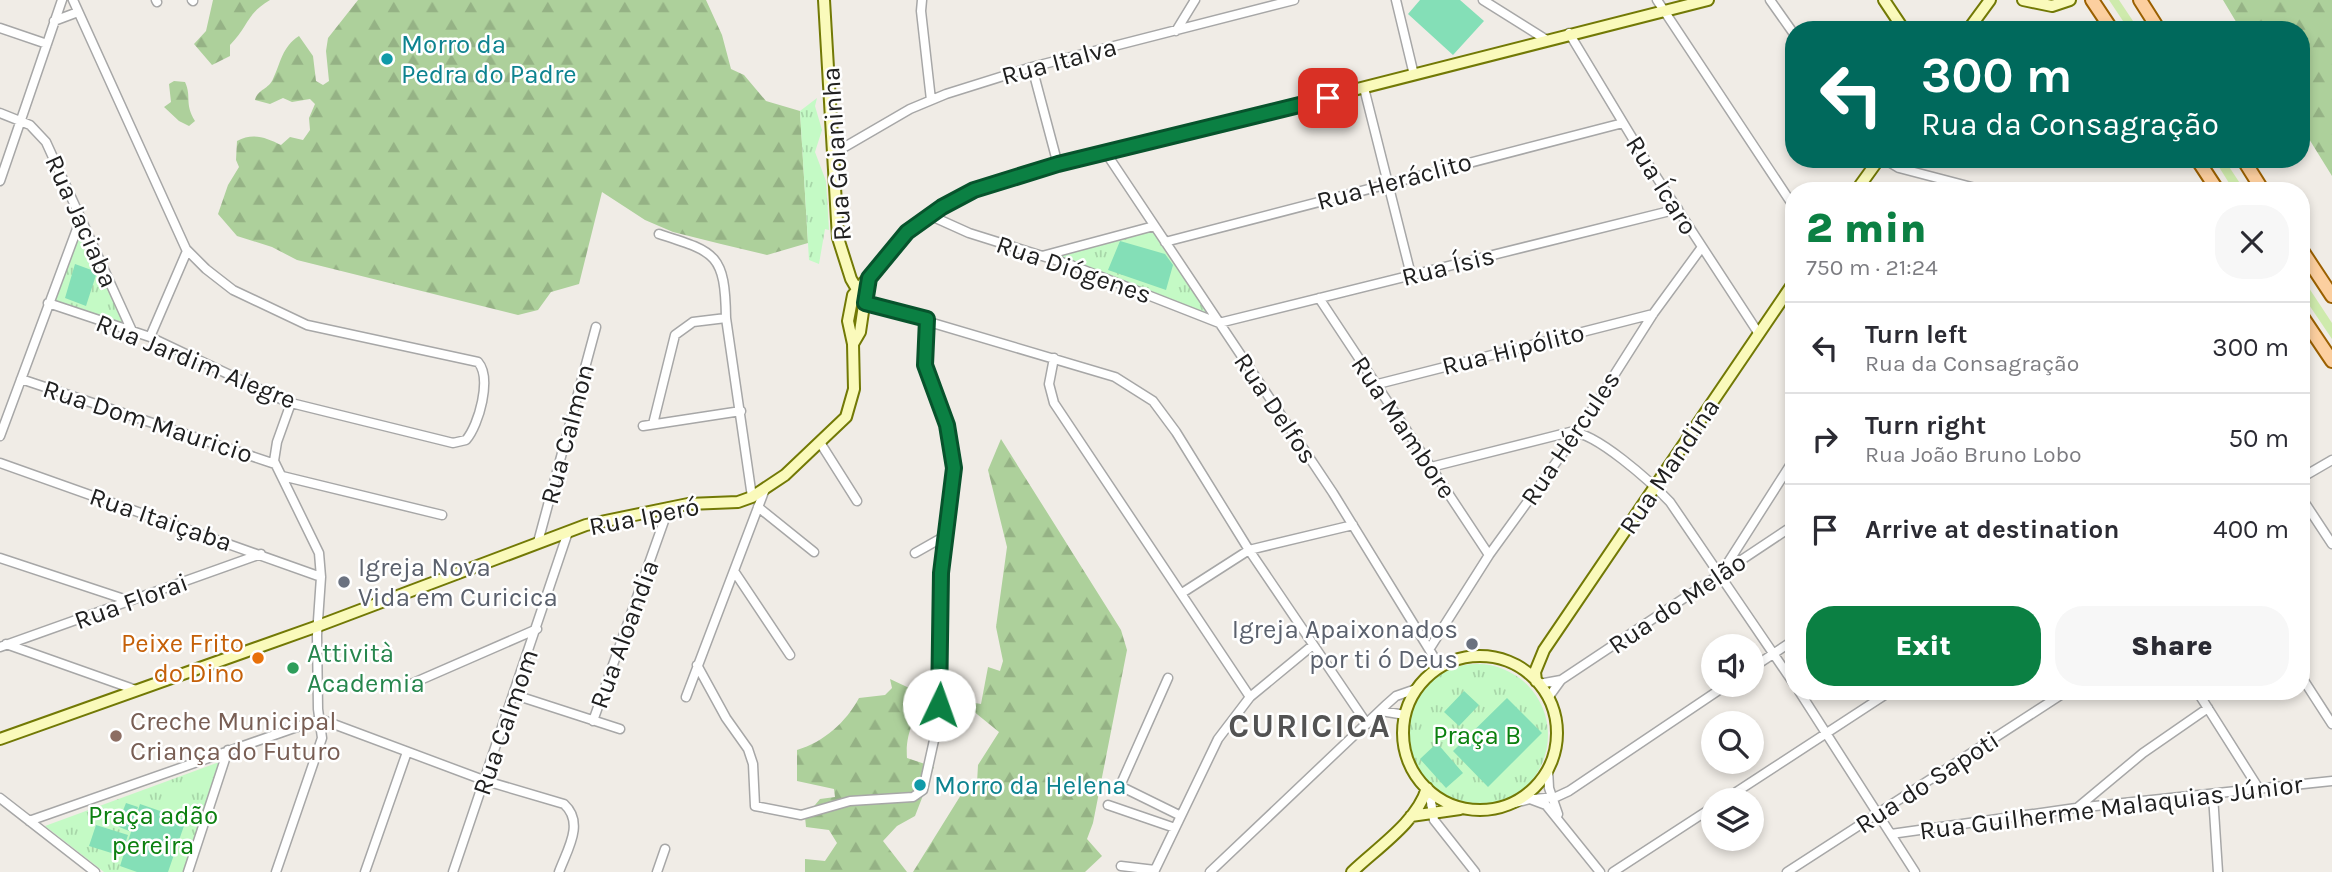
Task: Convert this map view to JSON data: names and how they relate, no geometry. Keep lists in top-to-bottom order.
{
  "streets": {
    "street": [
      "Rua Italva",
      "Rua Goianinha",
      "Rua Heráclito",
      "Rua Ícaro",
      "Rua Jaciaba",
      "Rua Ísis",
      "Rua Diógenes",
      "Rua Hipólito",
      "Rua Jardim Alegre",
      "Rua Delfos",
      "Rua Dom Mauricio",
      "Rua Mambore",
      "Rua Calmon",
      "Rua Hércules",
      "Rua Mandina",
      "Rua Iperó",
      "Rua Itaiçaba",
      "Rua Florai",
      "Rua do Melão",
      "Rua Aloandia",
      "Rua Calmom",
      "Rua do Sapoti",
      "Rua Guilherme Malaquias Júnior"
    ]
  },
  "crossings": [
    ["Rua Italva", "Rua Goianinha"],
    ["Rua Heráclito", "Rua Ícaro"],
    ["Rua Heráclito", "Rua Delfos"],
    ["Rua Ícaro", "Rua Ísis"],
    ["Rua Ícaro", "Rua Hércules"],
    ["Rua Ícaro", "Rua Mandina"],
    ["Rua Jaciaba", "Rua Jardim Alegre"],
    ["Rua Ísis", "Rua Diógenes"],
    ["Rua Ísis", "Rua Delfos"],
    ["Rua Ísis", "Rua Mambore"],
    ["Rua Diógenes", "Rua Delfos"],
    ["Rua Hipólito", "Rua Mambore"],
    ["Rua Hipólito", "Rua Hércules"],
    ["Rua Delfos", "Rua Hércules"],
    ["Rua Delfos", "Rua Mandina"],
    ["Rua Delfos", "Rua do Melão"],
    ["Rua Mambore", "Rua Hércules"],
    ["Rua Calmon", "Rua Iperó"],
    ["Rua Mandina", "Rua do Melão"],
    ["Rua Iperó", "Rua Aloandia"],
    ["Rua Iperó", "Rua Calmom"],
    ["Rua Itaiçaba", "Rua Florai"]
  ],
  "districts": ["CURICICA"],
  "parks": ["Praça B", "Praça adão pereira"],
  "places": [
    "Morro da Pedra do Padre",
    "Igreja Nova Vida em Curicica",
    "Igreja Apaixonados por ti ó Deus",
    "Peixe Frito do Dino",
    "Attività Academia",
    "Creche Municipal Criança do Futuro",
    "Morro da Helena"
  ],
  "page": {
    "turn": ["300 m", "Rua da Consagração"],
    "heading": ["2 min", "750 m · 21:24"],
    "list": [
      {
        "name": "Turn left",
        "note": "Rua da Consagração",
        "value": "300 m"
      },
      {
        "name": "Turn right",
        "note": "Rua João Bruno Lobo",
        "value": "50 m"
      },
      {
        "name": "Arrive at destination",
        "value": "400 m"
      }
    ],
    "buttons": ["Exit", "Share"]
  }
}
